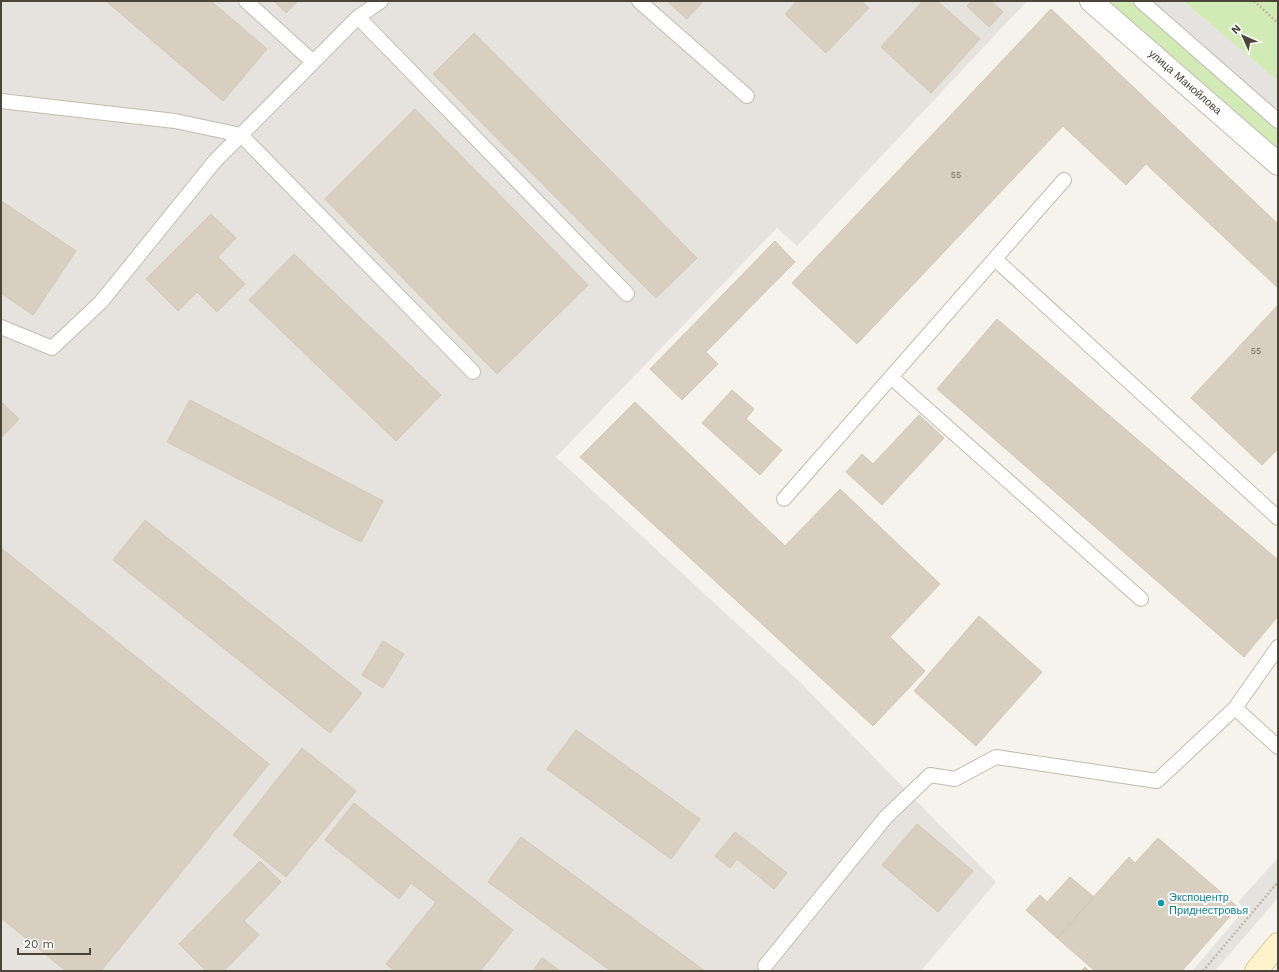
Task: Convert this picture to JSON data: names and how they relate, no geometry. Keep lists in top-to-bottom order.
{
  "streets": {
    "street": ["улица Манойлова"]
  },
  "places": ["Экспоцентр Приднестровья"],
  "house_numbers": ["55", "55"],
  "scale_bar": "20 m",
  "north": "top left"
}
